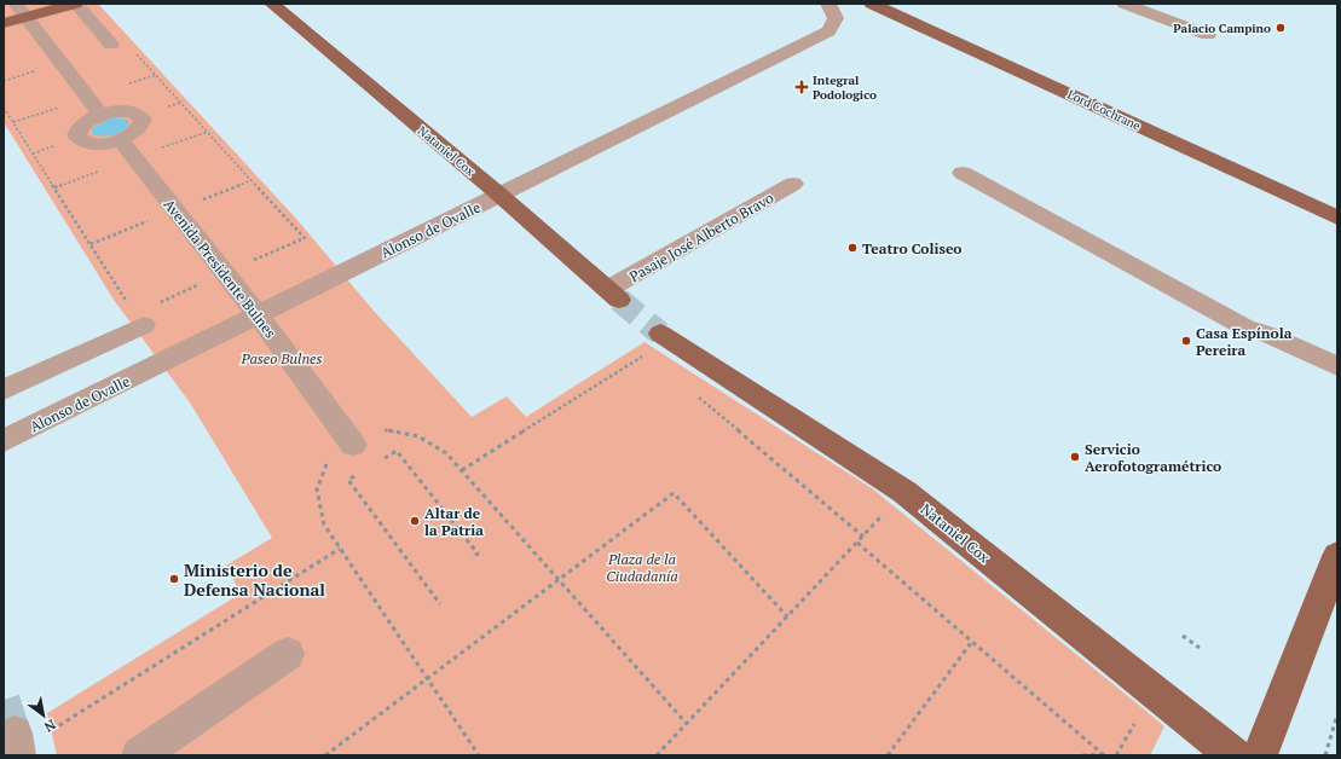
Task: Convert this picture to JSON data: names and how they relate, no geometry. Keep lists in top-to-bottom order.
{
  "streets": {
    "main road": ["Lord Cochrane", "Nataniel Cox"],
    "street": ["Alonso de Ovalle", "Pasaje José Alberto Bravo", "Avenida Presidente Bulnes"]
  },
  "crossings": [
    ["Nataniel Cox", "Alonso de Ovalle"],
    ["Nataniel Cox", "Pasaje José Alberto Bravo"],
    ["Alonso de Ovalle", "Avenida Presidente Bulnes"]
  ],
  "parks": ["Paseo Bulnes", "Plaza de la Ciudadanía"],
  "places": {
    "other": [
      "Palacio Campino",
      "Teatro Coliseo",
      "Casa Espínola Pereira",
      "Servicio Aerofotogramétrico",
      "Altar de la Patria",
      "Ministerio de Defensa Nacional"
    ],
    "health": ["Integral Podologico"]
  },
  "north": "bottom right"
}
